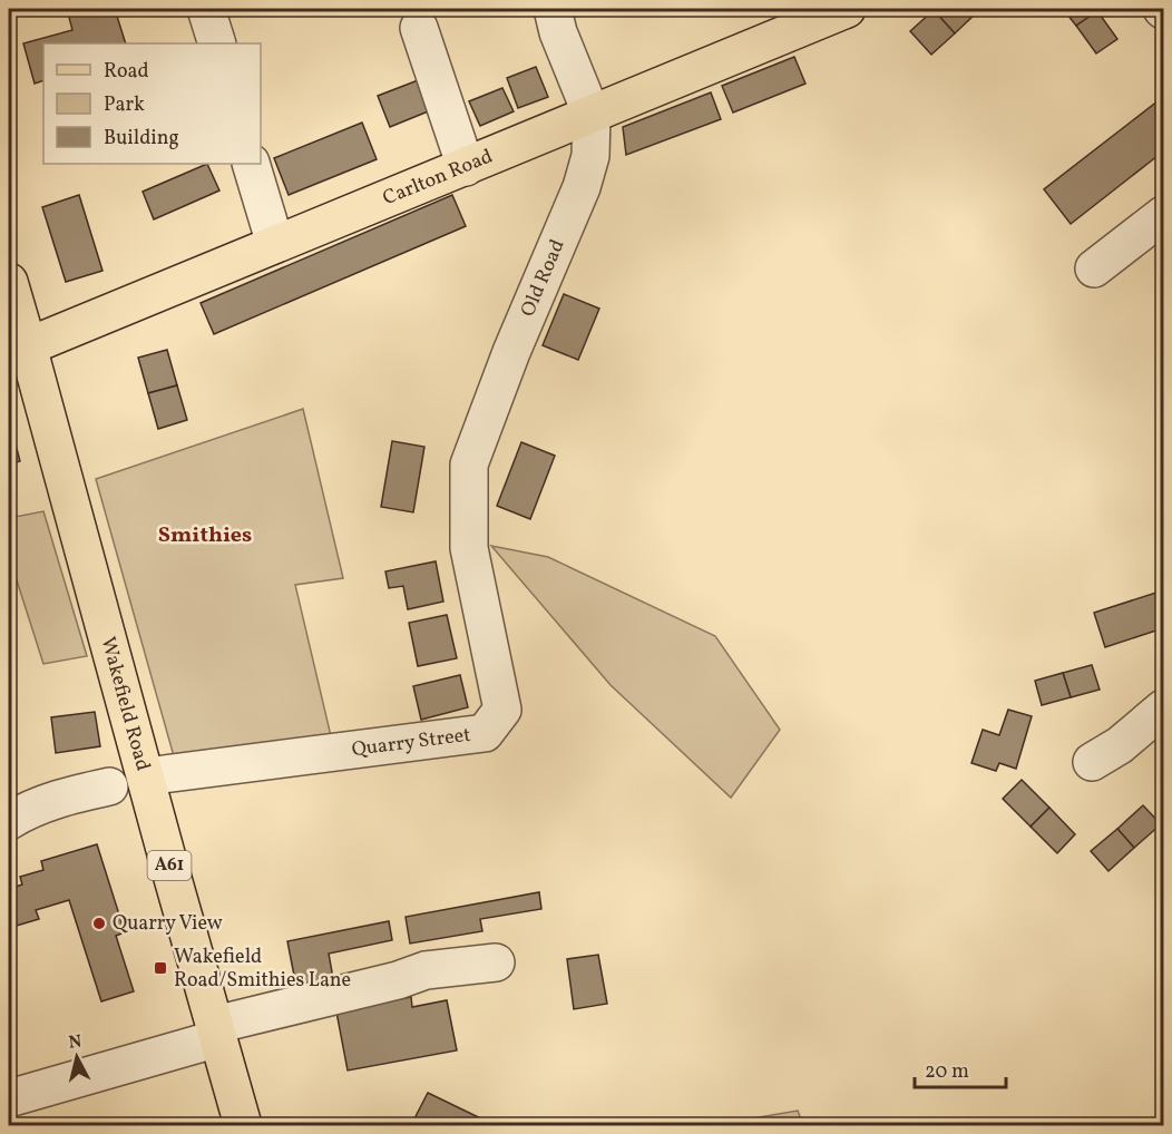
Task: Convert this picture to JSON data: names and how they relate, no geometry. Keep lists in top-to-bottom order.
{
  "streets": {
    "main road": ["Carlton Road", "Wakefield Road", "A61"],
    "street": ["Old Road", "Quarry Street"]
  },
  "crossings": [
    ["Carlton Road", "Old Road"],
    ["Carlton Road", "Wakefield Road"],
    ["Old Road", "Quarry Street"],
    ["Wakefield Road", "Quarry Street"]
  ],
  "districts": ["Smithies"],
  "places": {
    "other": ["Quarry View"],
    "transit": ["Wakefield Road/Smithies Lane"]
  },
  "legend": ["Road", "Park", "Building"],
  "scale_bar": "20 m",
  "north": "top"
}
